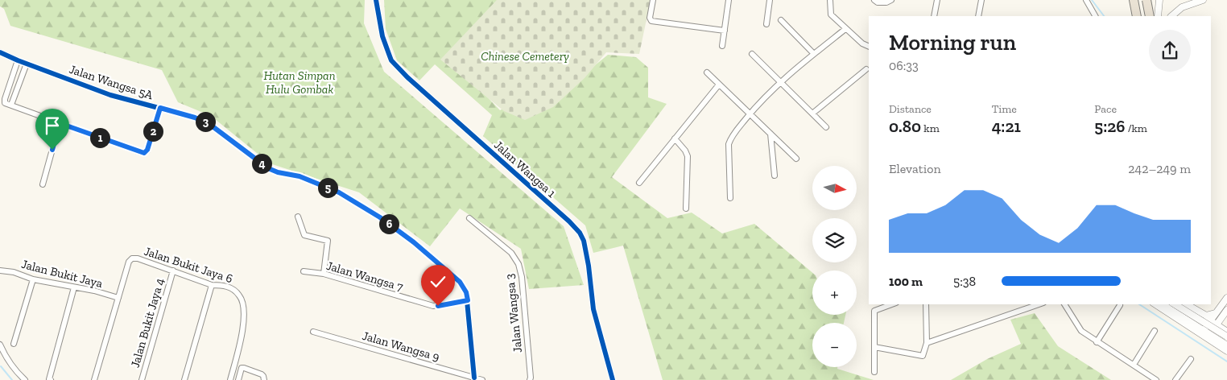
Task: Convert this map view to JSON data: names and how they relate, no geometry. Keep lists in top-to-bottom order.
{
  "streets": {
    "street": [
      "Jalan Wangsa 5A",
      "Jalan Wangsa 1",
      "Jalan Bukit Jaya 6",
      "Jalan Bukit Jaya",
      "Jalan Wangsa 7",
      "Jalan Wangsa 3",
      "Jalan Bukit Jaya 4",
      "Jalan Wangsa 9"
    ]
  },
  "crossings": [
    ["Jalan Wangsa 5A", "Jalan Wangsa 7"],
    ["Jalan Wangsa 5A", "Jalan Wangsa 9"],
    ["Jalan Bukit Jaya 6", "Jalan Bukit Jaya"],
    ["Jalan Bukit Jaya 6", "Jalan Bukit Jaya 4"]
  ],
  "parks": ["Chinese Cemetery", "Hutan Simpan Hulu Gombak"],
  "north": "right",
  "page": {
    "heading": ["Morning run", "06:33"],
    "stats": [
      ["Distance", "0.80 km"],
      ["Time", "4:21"],
      ["Pace", "5:26 /km"]
    ],
    "pins": [
      "3",
      "2",
      "1",
      "4",
      "5",
      "6"
    ],
    "chart": ["Elevation", "242–249 m"],
    "map_buttons": ["+", "−"],
    "list": [
      {
        "name": "100 m",
        "note": "5:38"
      }
    ]
  }
}
